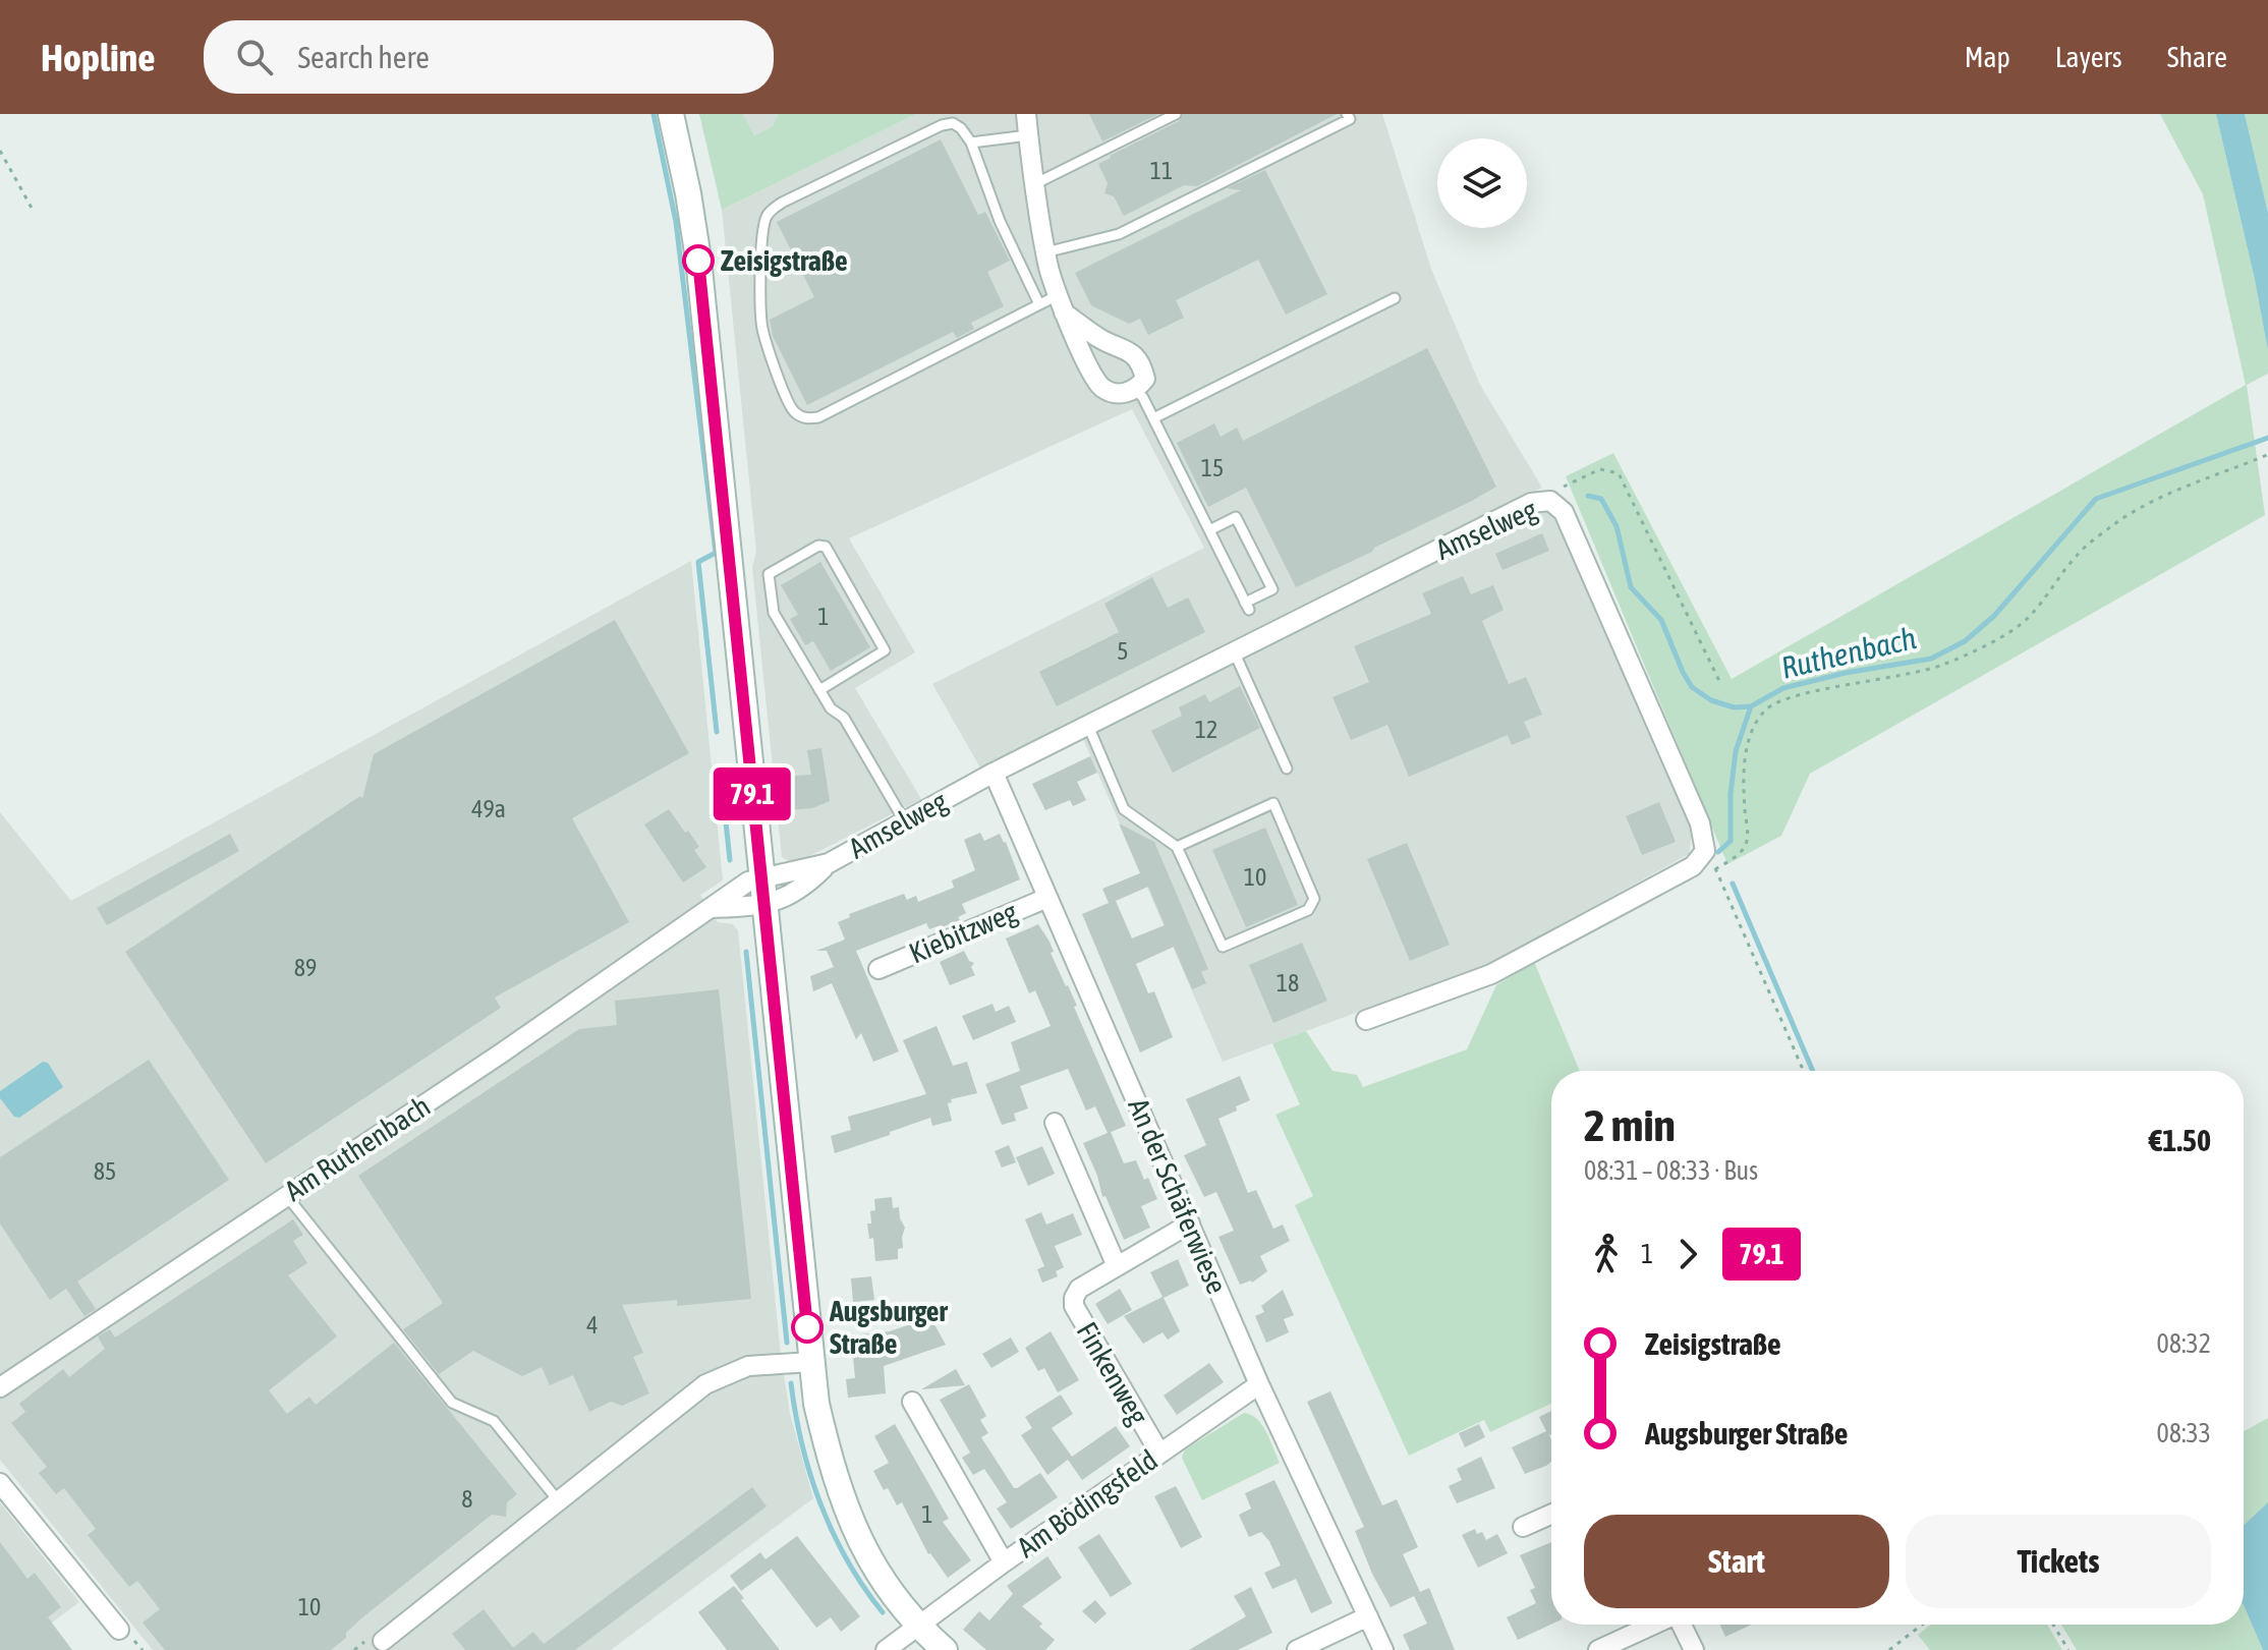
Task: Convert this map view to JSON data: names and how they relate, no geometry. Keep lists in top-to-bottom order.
{
  "streets": {
    "street": [
      "Amselweg",
      "Kiebitzweg",
      "Am Ruthenbach",
      "An der Schäferwiese",
      "Finkenweg",
      "Am Bödingsfeld"
    ]
  },
  "crossings": [
    ["Amselweg", "Am Ruthenbach"],
    ["Amselweg", "An der Schäferwiese"],
    ["Kiebitzweg", "An der Schäferwiese"],
    ["An der Schäferwiese", "Finkenweg"],
    ["An der Schäferwiese", "Am Bödingsfeld"],
    ["Finkenweg", "Am Bödingsfeld"]
  ],
  "water": ["Ruthenbach"],
  "places": ["Zeisigstraße", "Augsburger Straße"],
  "lines": ["bus line 79.1"],
  "house_numbers": [
    "11",
    "15",
    "1",
    "5",
    "12",
    "49a",
    "10",
    "89",
    "18",
    "85",
    "4",
    "8",
    "1",
    "10"
  ],
  "page": {
    "header": "Hopline",
    "search": "Search here",
    "nav": ["Map", "Layers", "Share"],
    "on_map": "79.1",
    "heading": ["2 min", "08:31 – 08:33 · Bus", "€1.50"],
    "legs": ["1", "79.1"],
    "list": [
      {
        "name": "Zeisigstraße",
        "value": "08:32"
      },
      {
        "name": "Augsburger Straße",
        "value": "08:33"
      }
    ],
    "buttons": ["Start", "Tickets"]
  }
}
